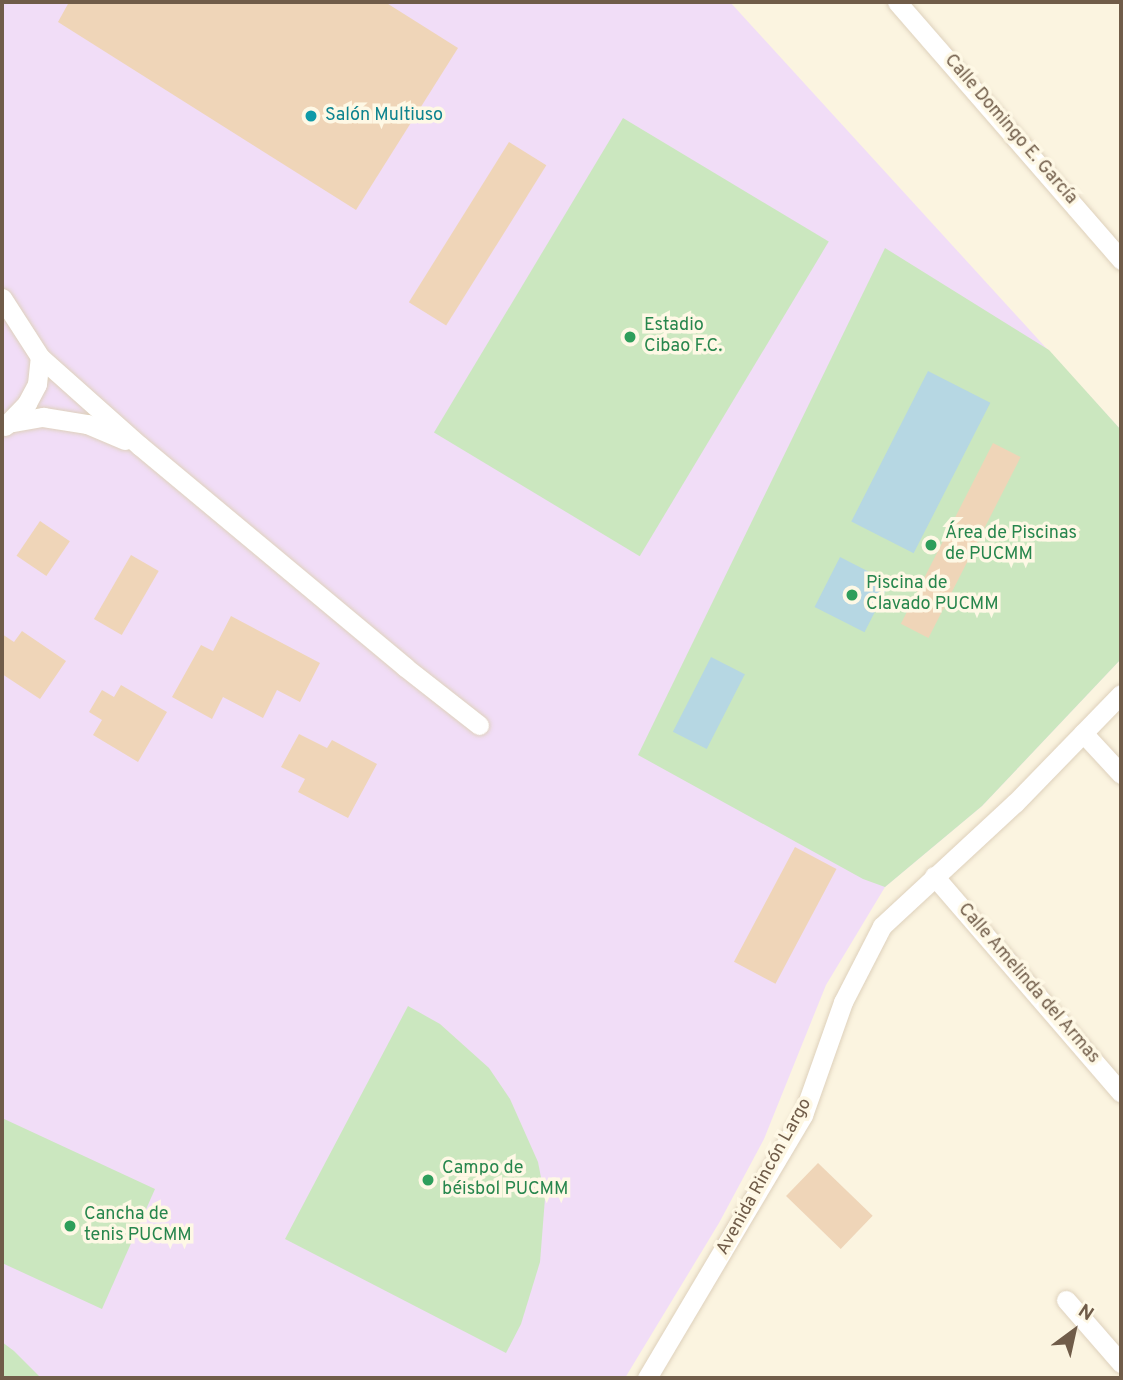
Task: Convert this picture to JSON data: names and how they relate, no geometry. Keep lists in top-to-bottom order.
{
  "streets": {
    "street": ["Calle Domingo E. García", "Calle Amelinda del Armas", "Avenida Rincón Largo"]
  },
  "crossings": [
    ["Calle Amelinda del Armas", "Avenida Rincón Largo"]
  ],
  "places": [
    "Salón Multiuso",
    "Estadio Cibao F.C.",
    "Área de Piscinas de PUCMM",
    "Piscina de Clavado PUCMM",
    "Campo de béisbol PUCMM",
    "Cancha de tenis PUCMM"
  ],
  "north": "top right"
}
